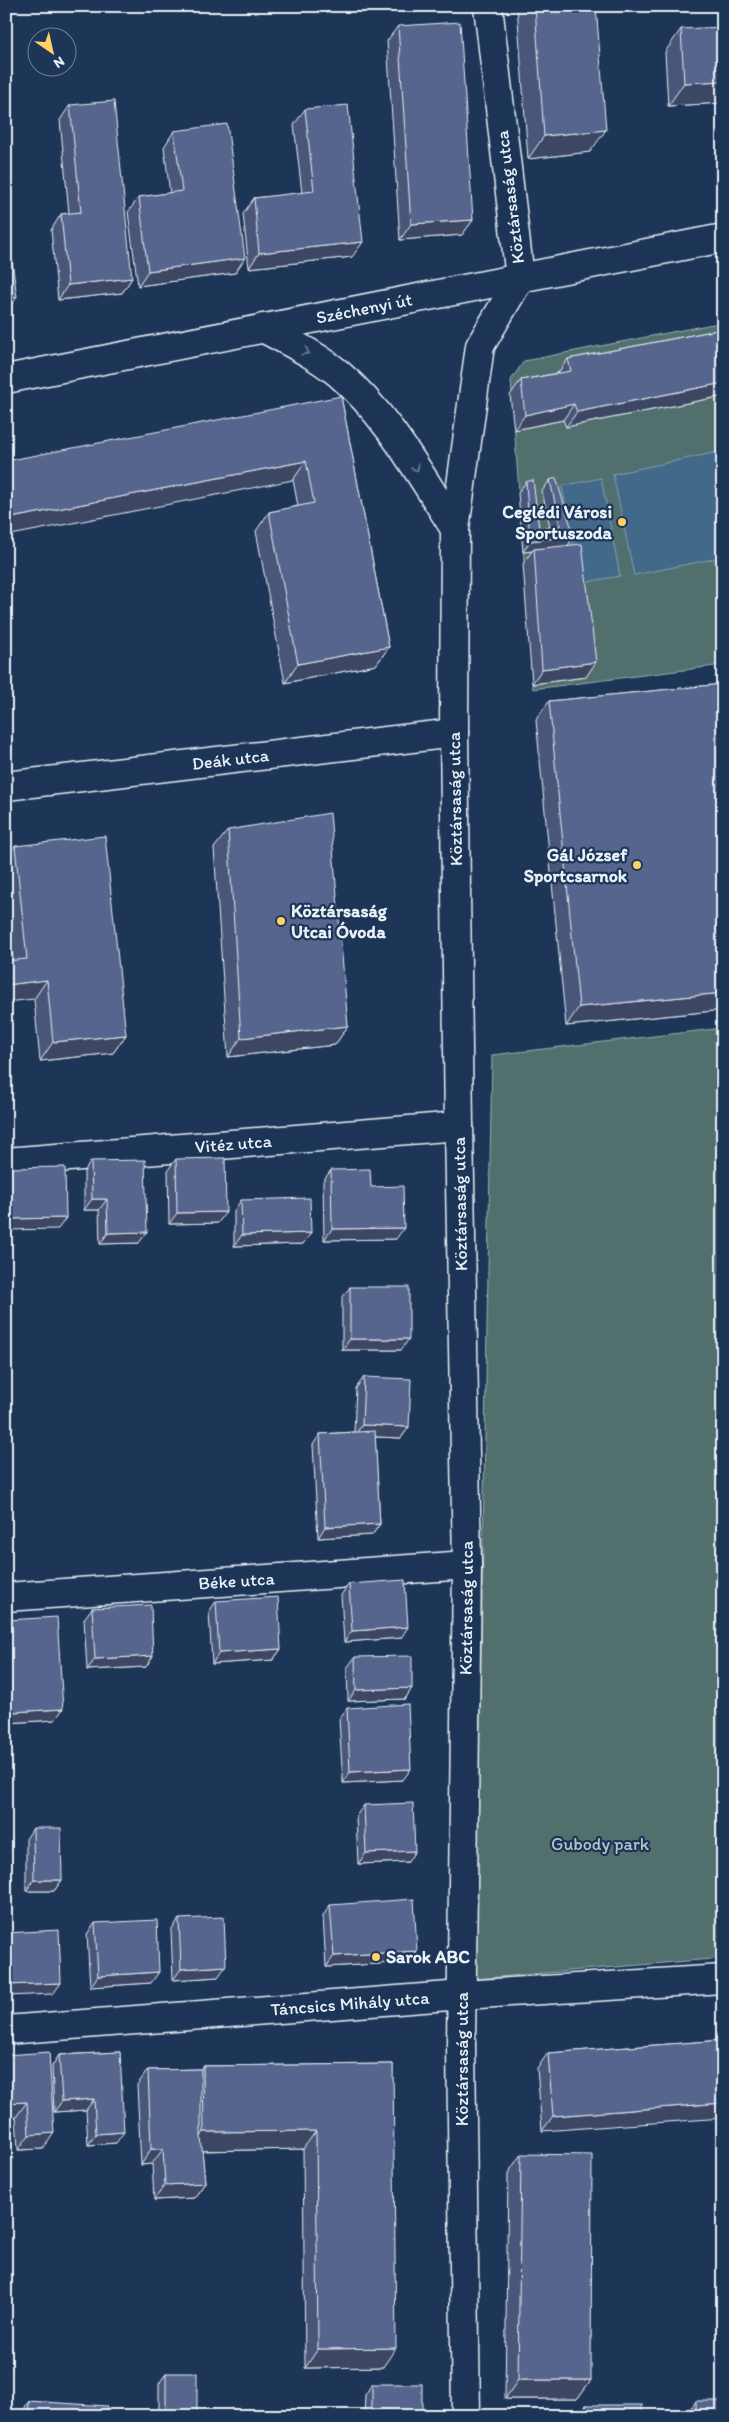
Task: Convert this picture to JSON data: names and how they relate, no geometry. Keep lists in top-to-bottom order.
{
  "streets": {
    "street": [
      "Köztársaság utca",
      "Széchenyi út",
      "Deák utca",
      "Vitéz utca",
      "Béke utca",
      "Táncsics Mihály utca"
    ]
  },
  "crossings": [
    ["Köztársaság utca", "Széchenyi út"],
    ["Köztársaság utca", "Deák utca"],
    ["Köztársaság utca", "Vitéz utca"],
    ["Köztársaság utca", "Béke utca"],
    ["Köztársaság utca", "Táncsics Mihály utca"]
  ],
  "parks": ["Gubody park"],
  "places": [
    "Ceglédi Városi Sportuszoda",
    "Gál József Sportcsarnok",
    "Köztársaság Utcai Óvoda",
    "Sarok ABC"
  ],
  "north": "bottom right"
}
